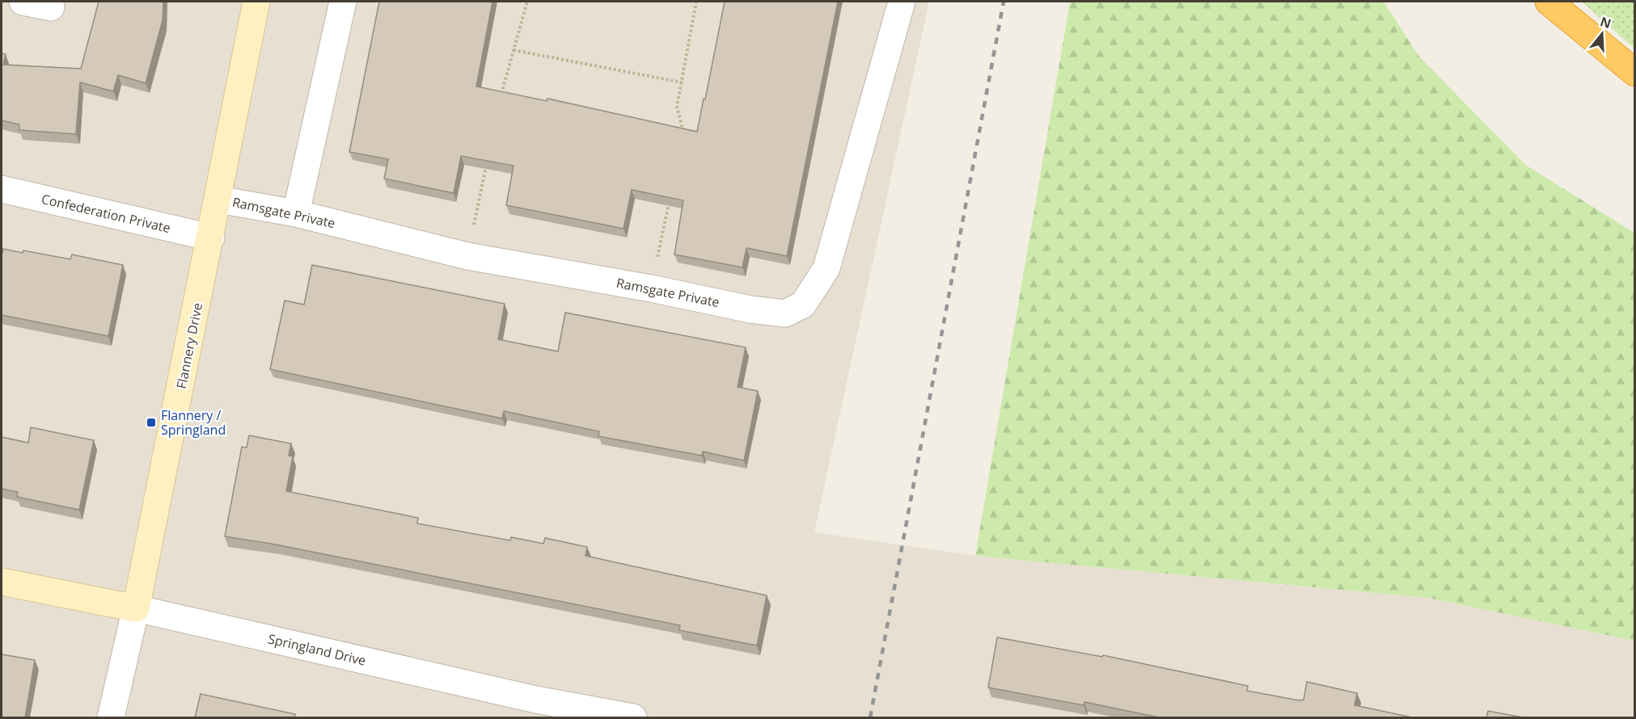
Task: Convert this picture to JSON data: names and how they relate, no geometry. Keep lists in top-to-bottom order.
{
  "streets": {
    "street": [
      "Ramsgate Private",
      "Confederation Private",
      "Flannery Drive",
      "Springland Drive"
    ]
  },
  "crossings": [
    ["Ramsgate Private", "Flannery Drive"],
    ["Confederation Private", "Flannery Drive"],
    ["Flannery Drive", "Springland Drive"]
  ],
  "places": {
    "transit": ["Flannery / Springland"]
  },
  "north": "top"
}
